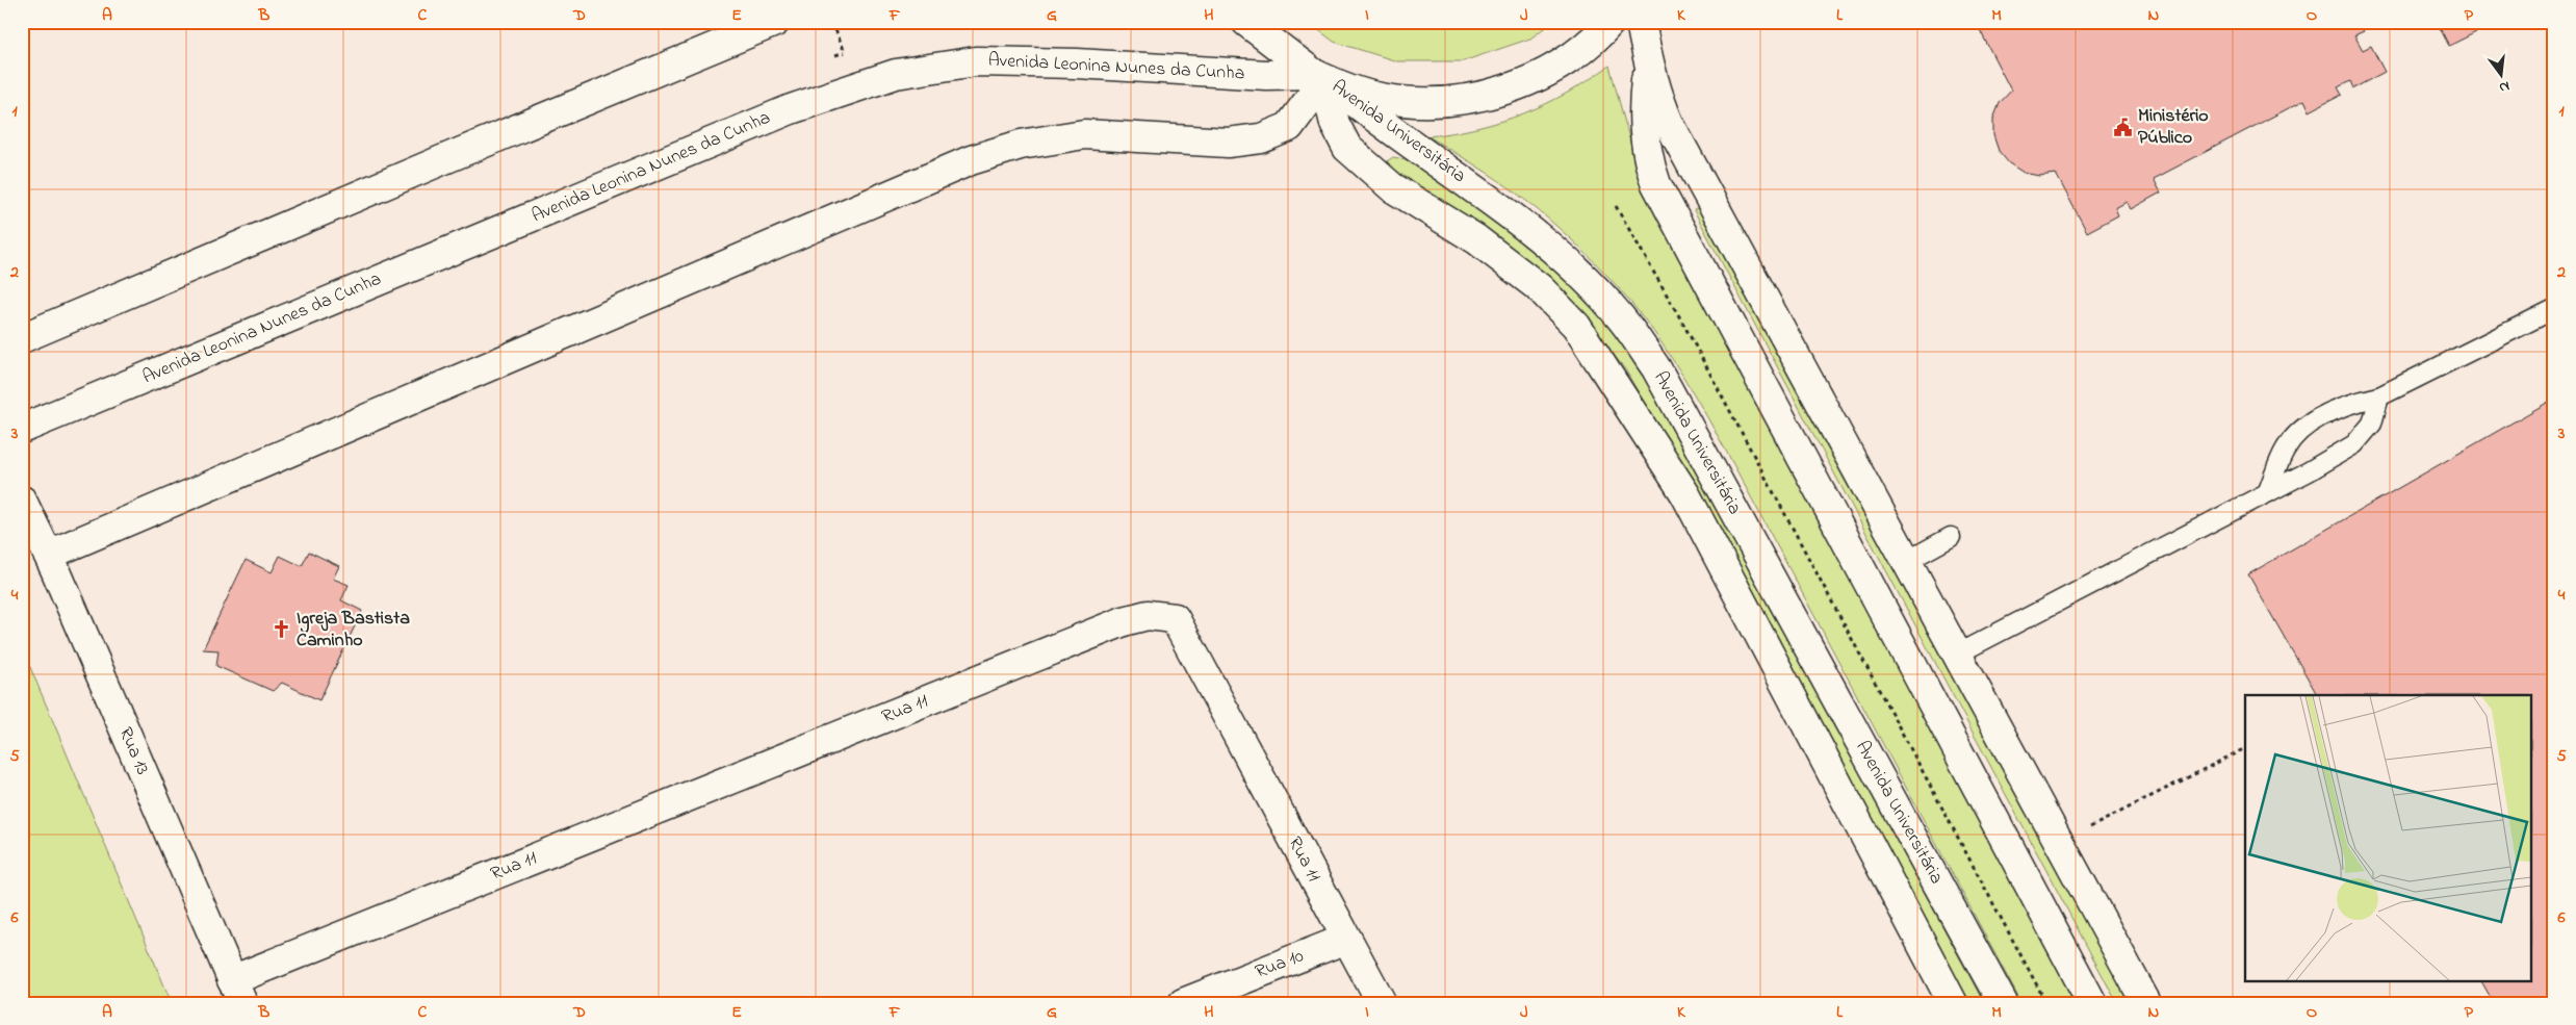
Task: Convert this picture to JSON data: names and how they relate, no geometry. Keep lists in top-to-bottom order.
{
  "streets": {
    "street": [
      "Avenida Leonina Nunes da Cunha",
      "Avenida Universitária",
      "Rua 11",
      "Rua 13",
      "Rua 10"
    ]
  },
  "crossings": [
    ["Avenida Leonina Nunes da Cunha", "Avenida Universitária"],
    ["Rua 11", "Rua 13"],
    ["Rua 11", "Rua 10"]
  ],
  "places": {
    "public building": ["Ministério Público"],
    "church": ["Igreja Bastista Caminho"]
  },
  "north": "bottom",
  "grid": {
    "columns": [
      "A",
      "B",
      "C",
      "D",
      "E",
      "F",
      "G",
      "H",
      "I",
      "J",
      "K",
      "L",
      "M",
      "N",
      "O",
      "P"
    ],
    "rows": [
      "1",
      "2",
      "3",
      "4",
      "5",
      "6"
    ]
  }
}
